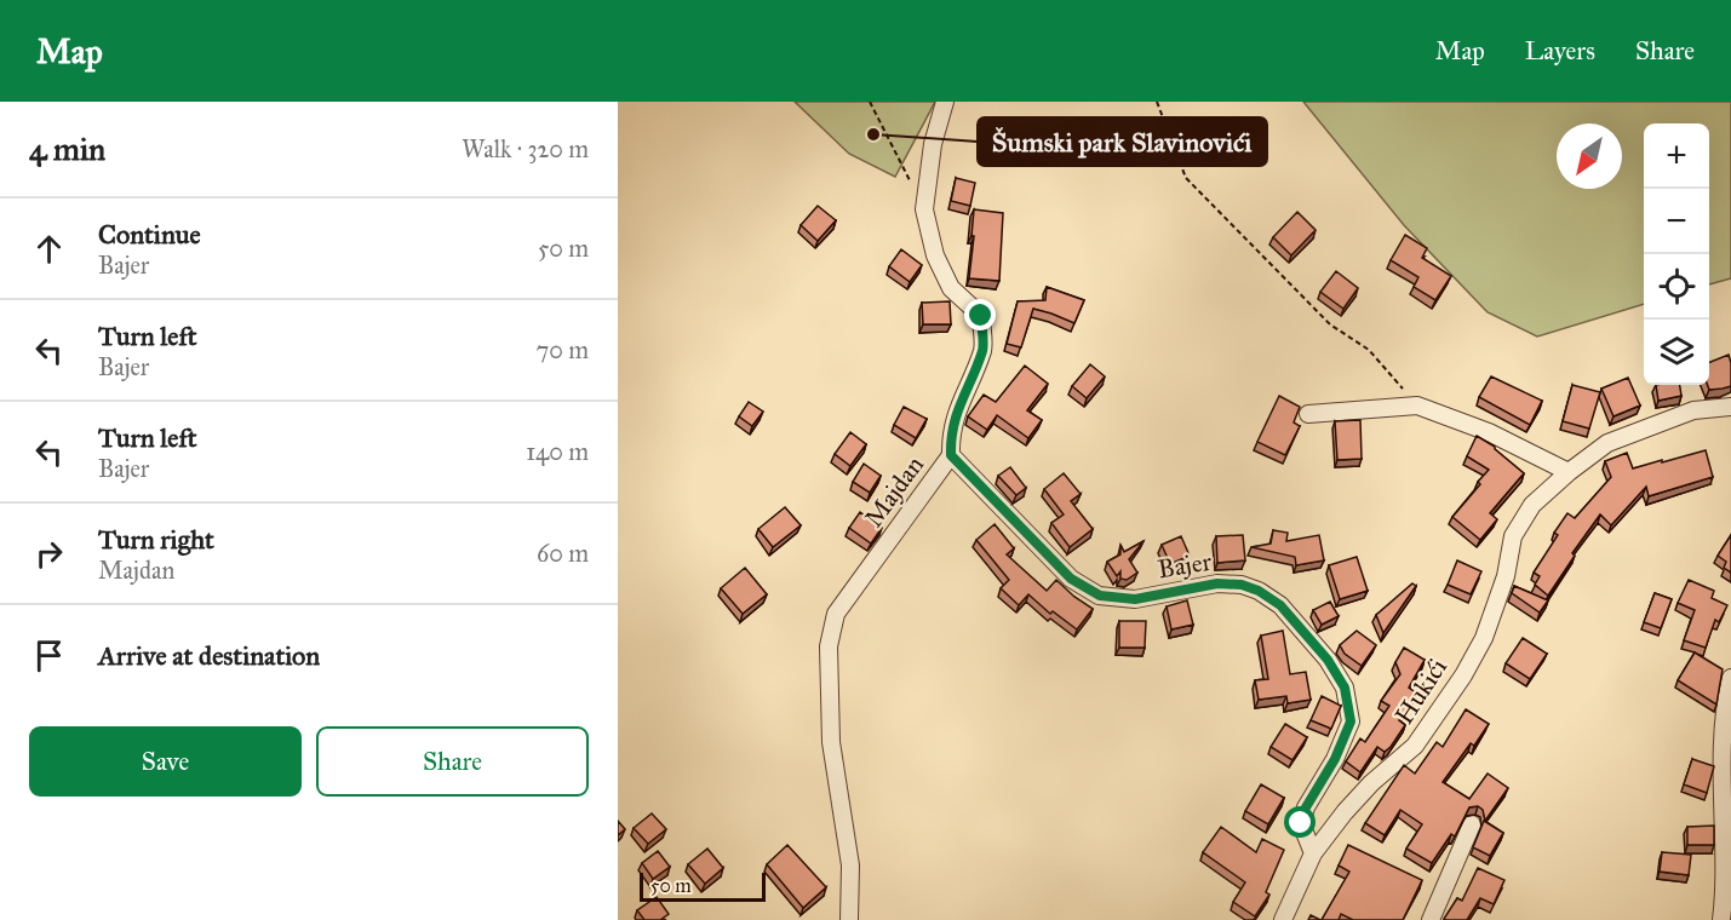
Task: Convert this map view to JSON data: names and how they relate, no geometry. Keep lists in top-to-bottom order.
{
  "streets": {
    "street": ["Majdan", "Bajer", "Hukići"]
  },
  "crossings": [
    ["Majdan", "Bajer"],
    ["Bajer", "Hukići"]
  ],
  "places": ["Šumski park Slavinovići"],
  "scale_bar": "50 m",
  "north": "bottom left",
  "page": {
    "header": "Map",
    "nav": ["Map", "Layers", "Share"],
    "heading": ["4 min", "Walk · 320 m"],
    "map_buttons": ["+", "−"],
    "list": [
      ["Continue", "Bajer", "50 m"],
      ["Turn left", "Bajer", "70 m"],
      ["Turn left", "Bajer", "140 m"],
      ["Turn right", "Majdan", "60 m"],
      "Arrive at destination"
    ],
    "buttons": ["Save", "Share"],
    "scale": "50 m"
  }
}
